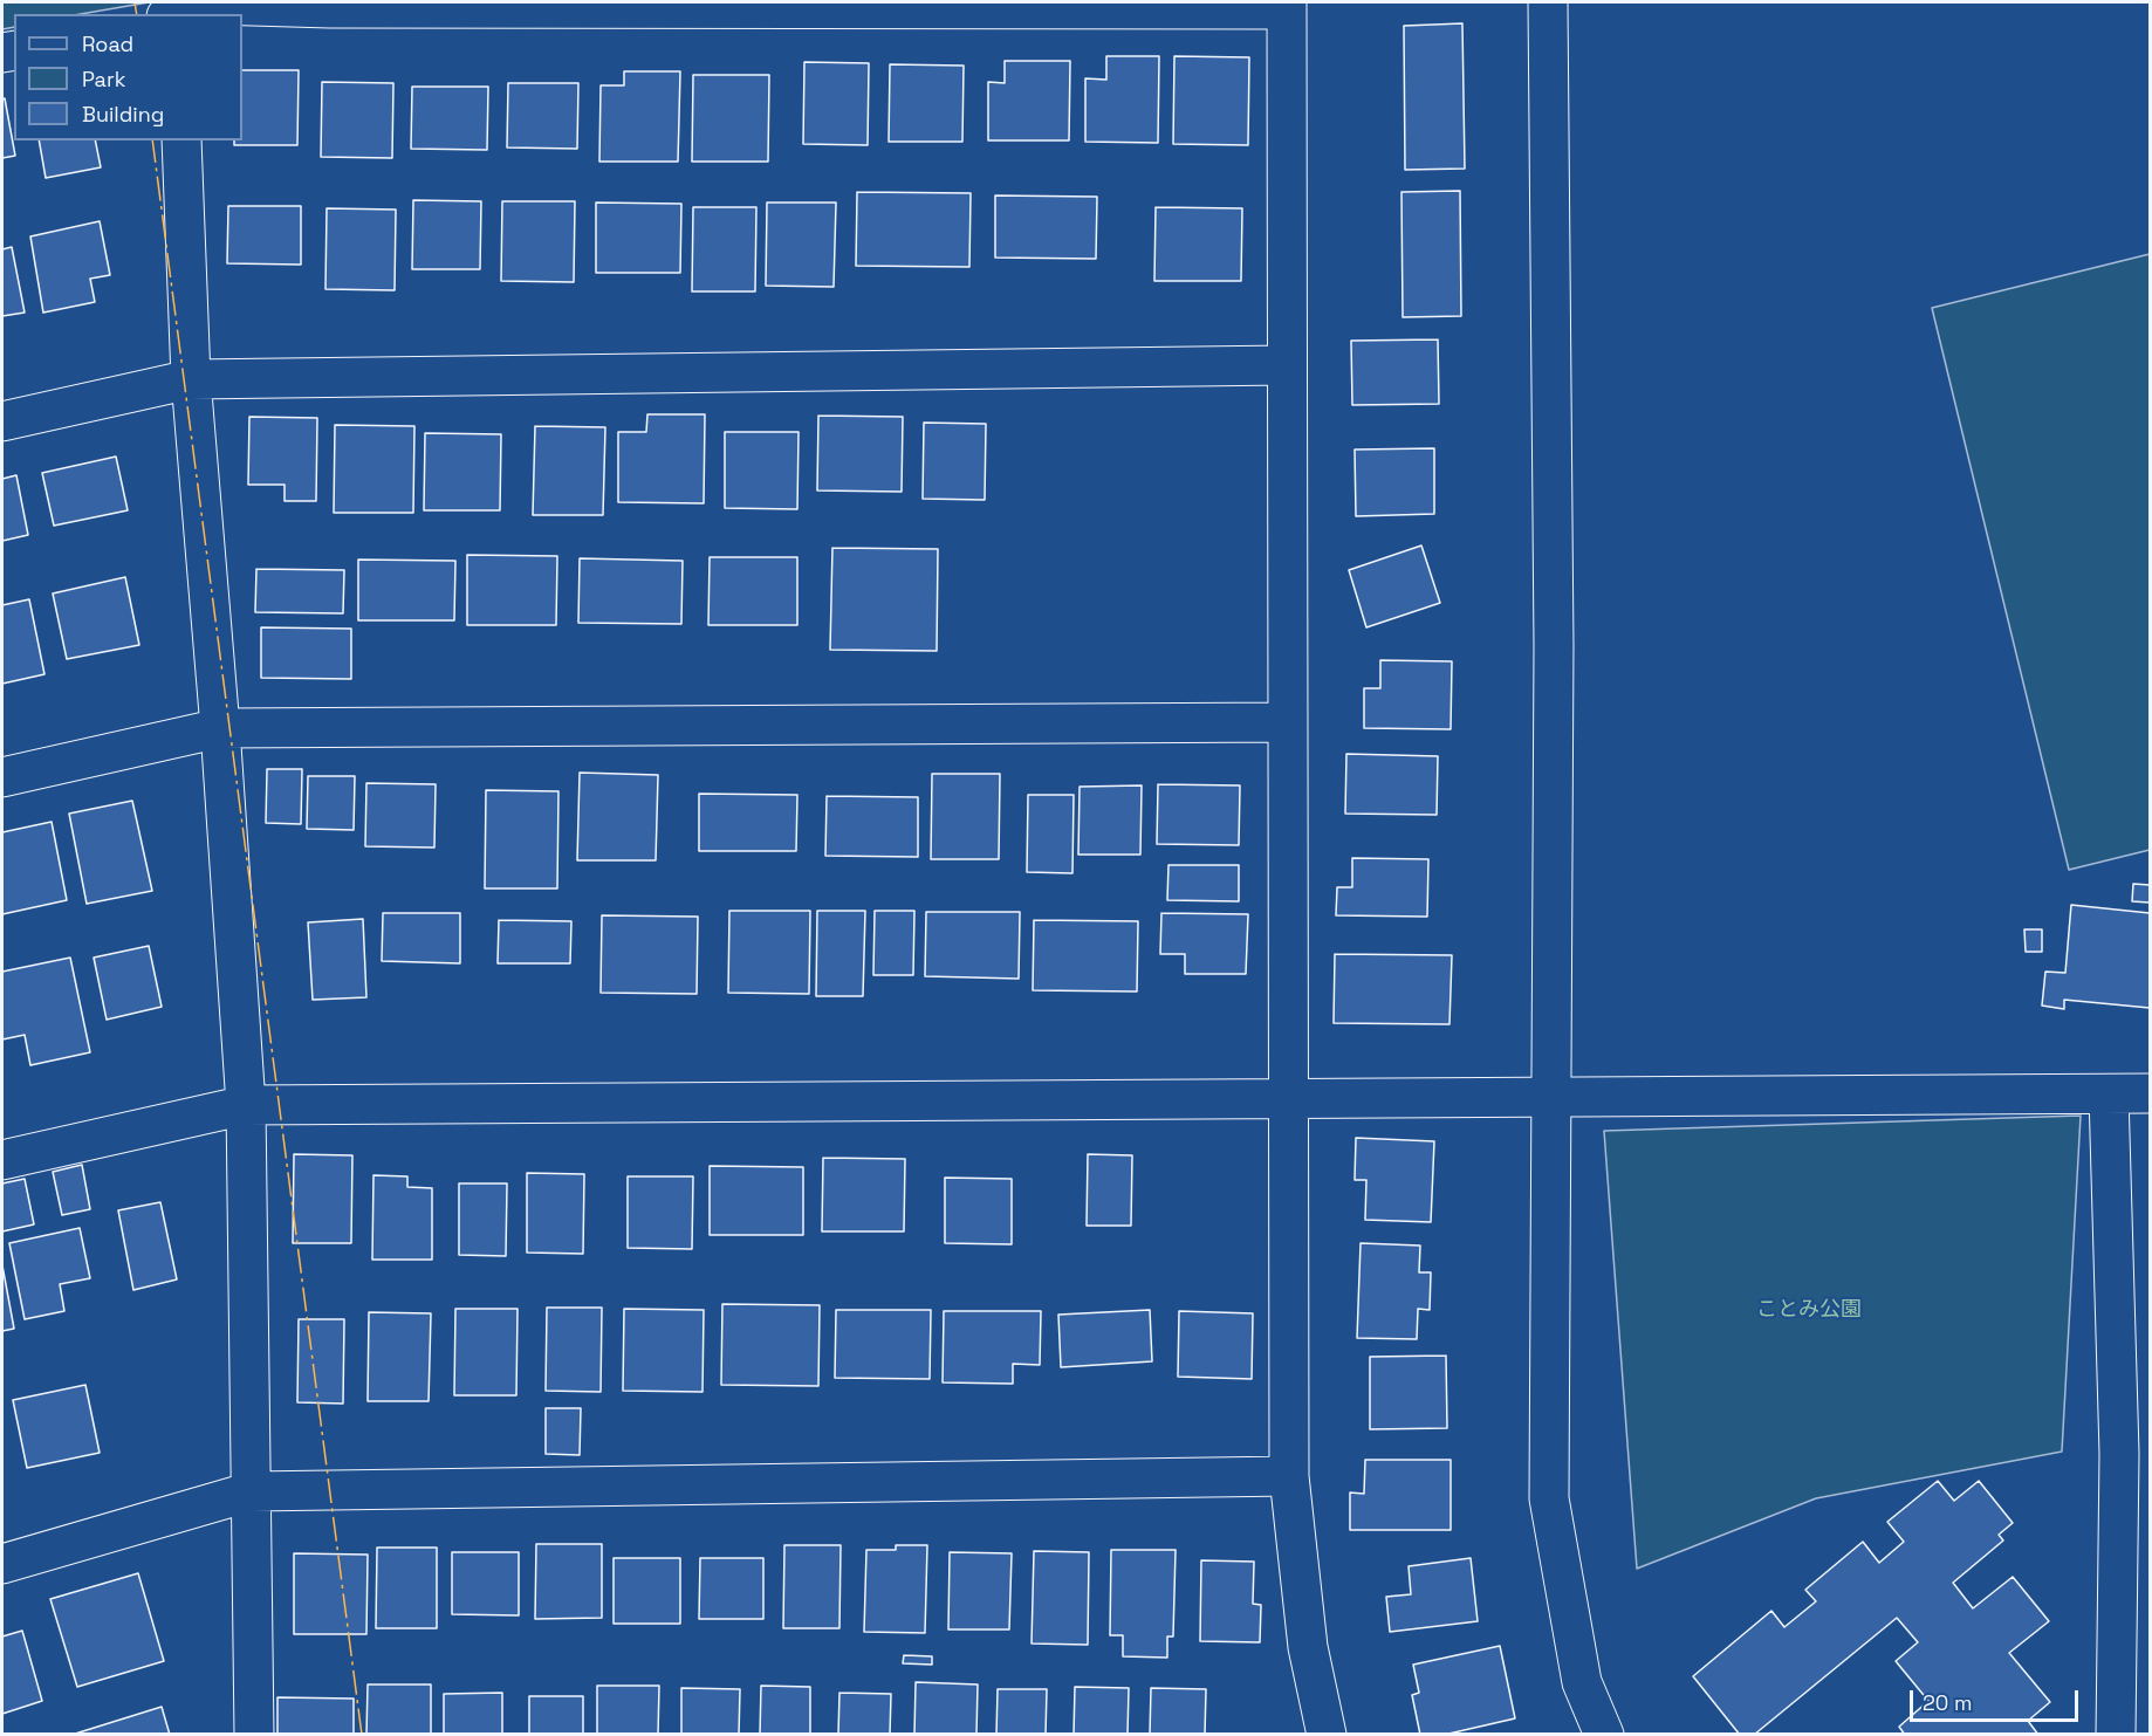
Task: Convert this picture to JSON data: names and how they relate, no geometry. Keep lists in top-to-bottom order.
{
  "parks": ["ことみ公園"],
  "legend": ["Road", "Park", "Building"],
  "scale_bar": "20 m"
}
